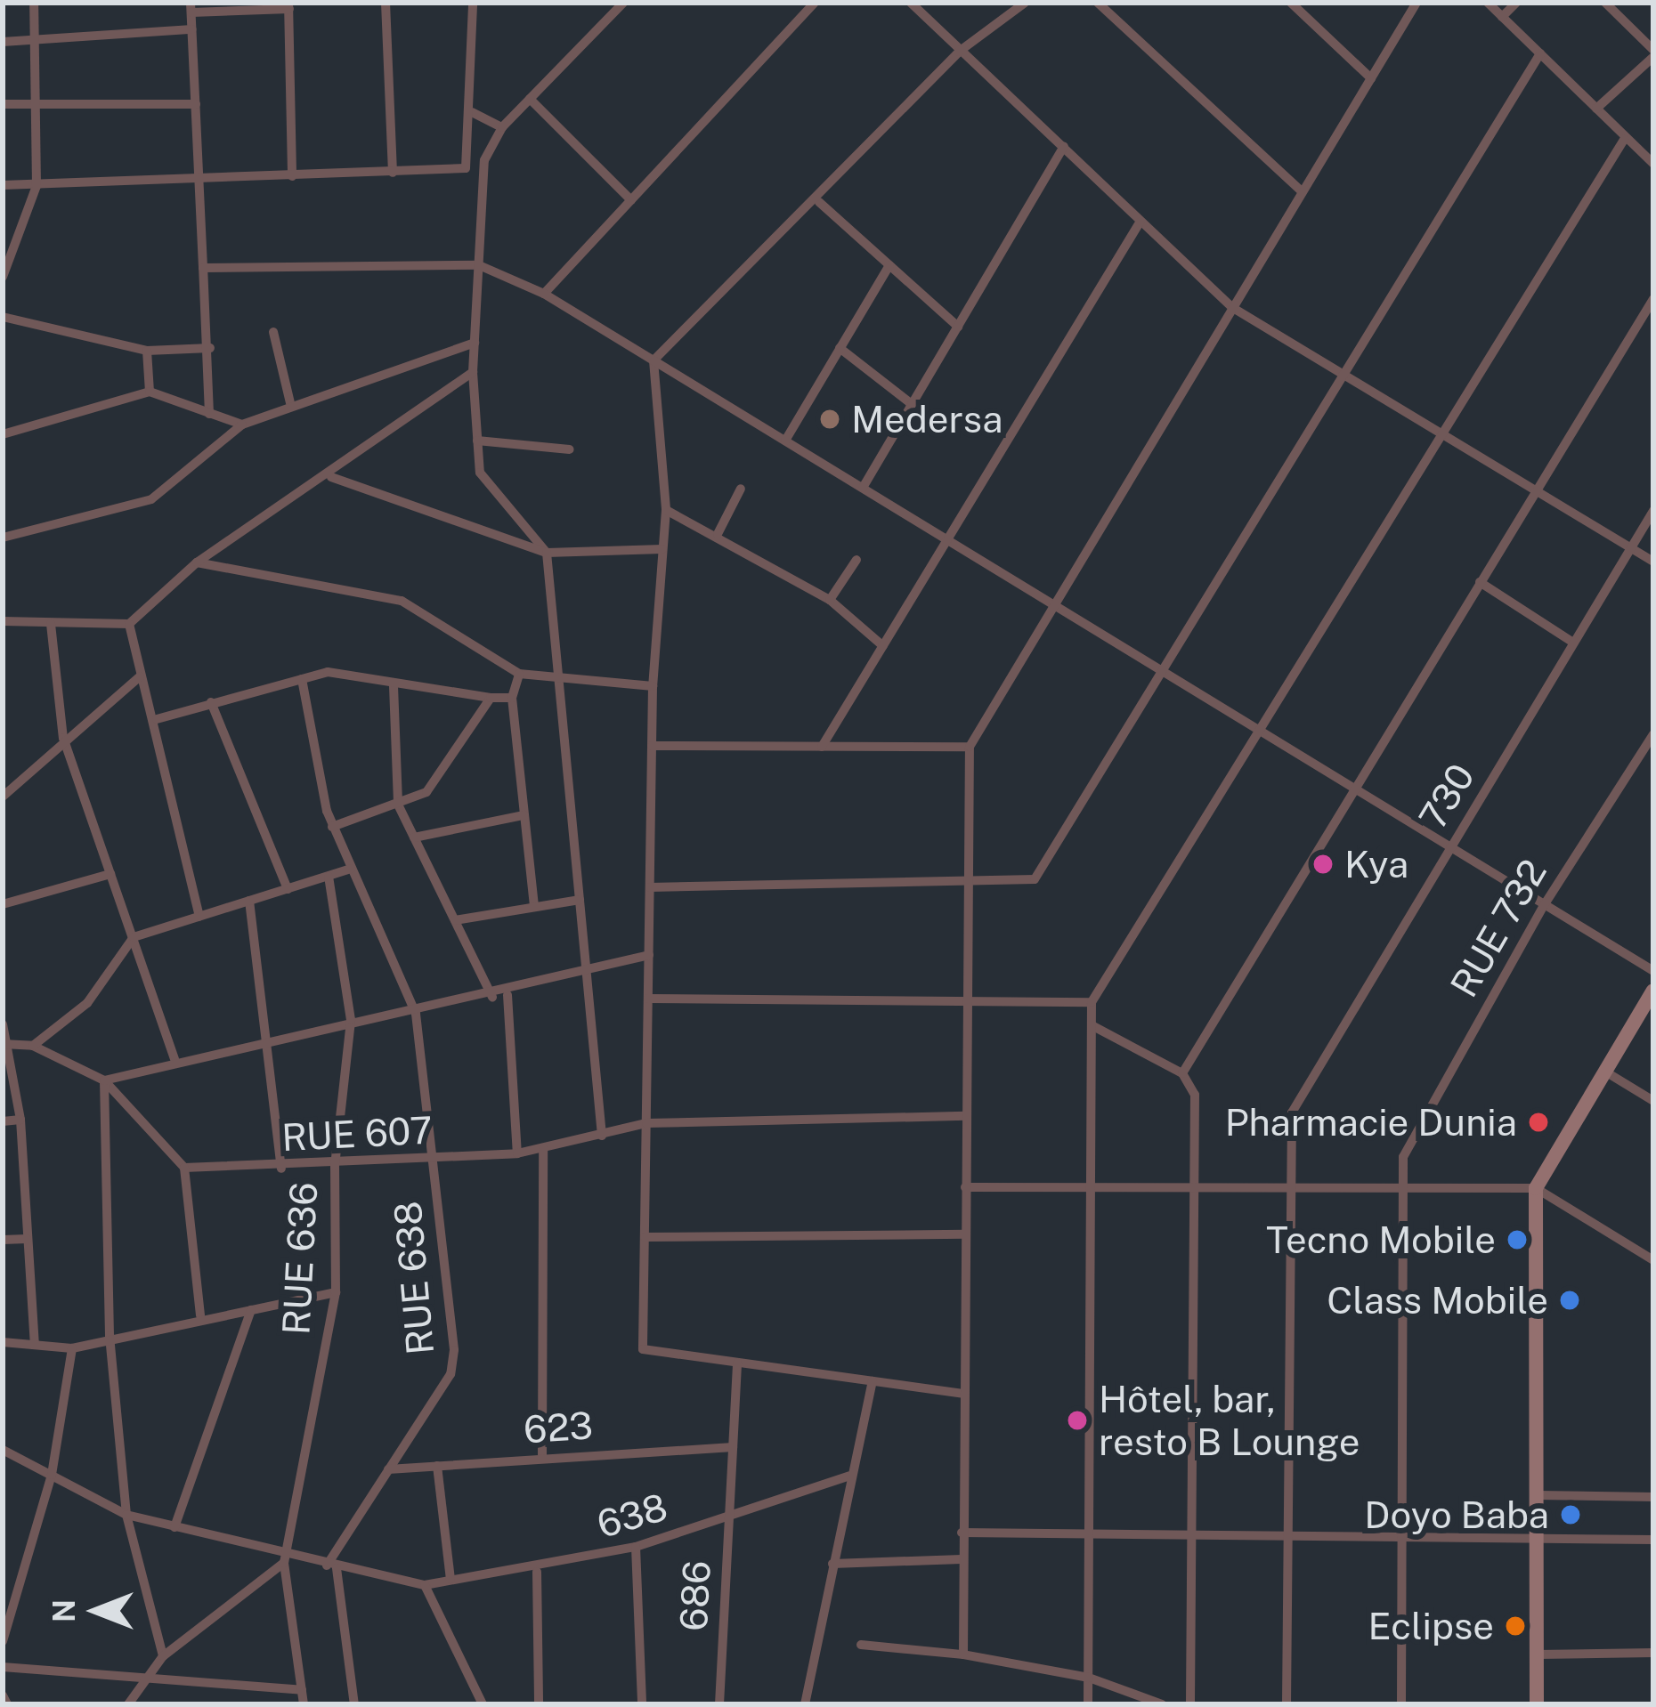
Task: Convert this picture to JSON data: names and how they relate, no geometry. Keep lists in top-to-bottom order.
{
  "streets": {
    "street": [
      "730",
      "RUE 732",
      "RUE 607",
      "RUE 636",
      "RUE 638",
      "623",
      "638",
      "686"
    ]
  },
  "crossings": [
    ["RUE 607", "RUE 636"],
    ["RUE 607", "RUE 638"],
    ["RUE 638", "623"],
    ["623", "686"],
    ["638", "686"]
  ],
  "places": [
    "Medersa",
    "Kya",
    "Pharmacie Dunia",
    "Tecno Mobile",
    "Class Mobile",
    "Hôtel, bar, resto B Lounge",
    "Doyo Baba",
    "Eclipse"
  ],
  "north": "left"
}
